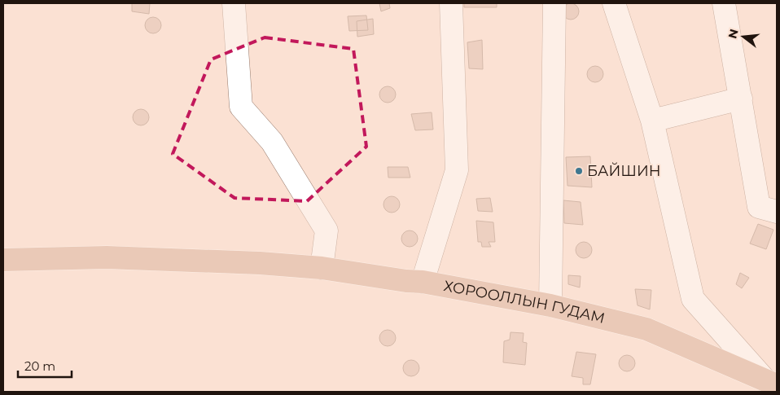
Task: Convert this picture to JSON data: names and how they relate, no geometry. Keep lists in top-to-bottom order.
{
  "streets": {
    "main road": ["ХОРООЛЛЫН ГУДАМ"]
  },
  "places": ["БАЙШИН"],
  "scale_bar": "20 m",
  "north": "left"
}
